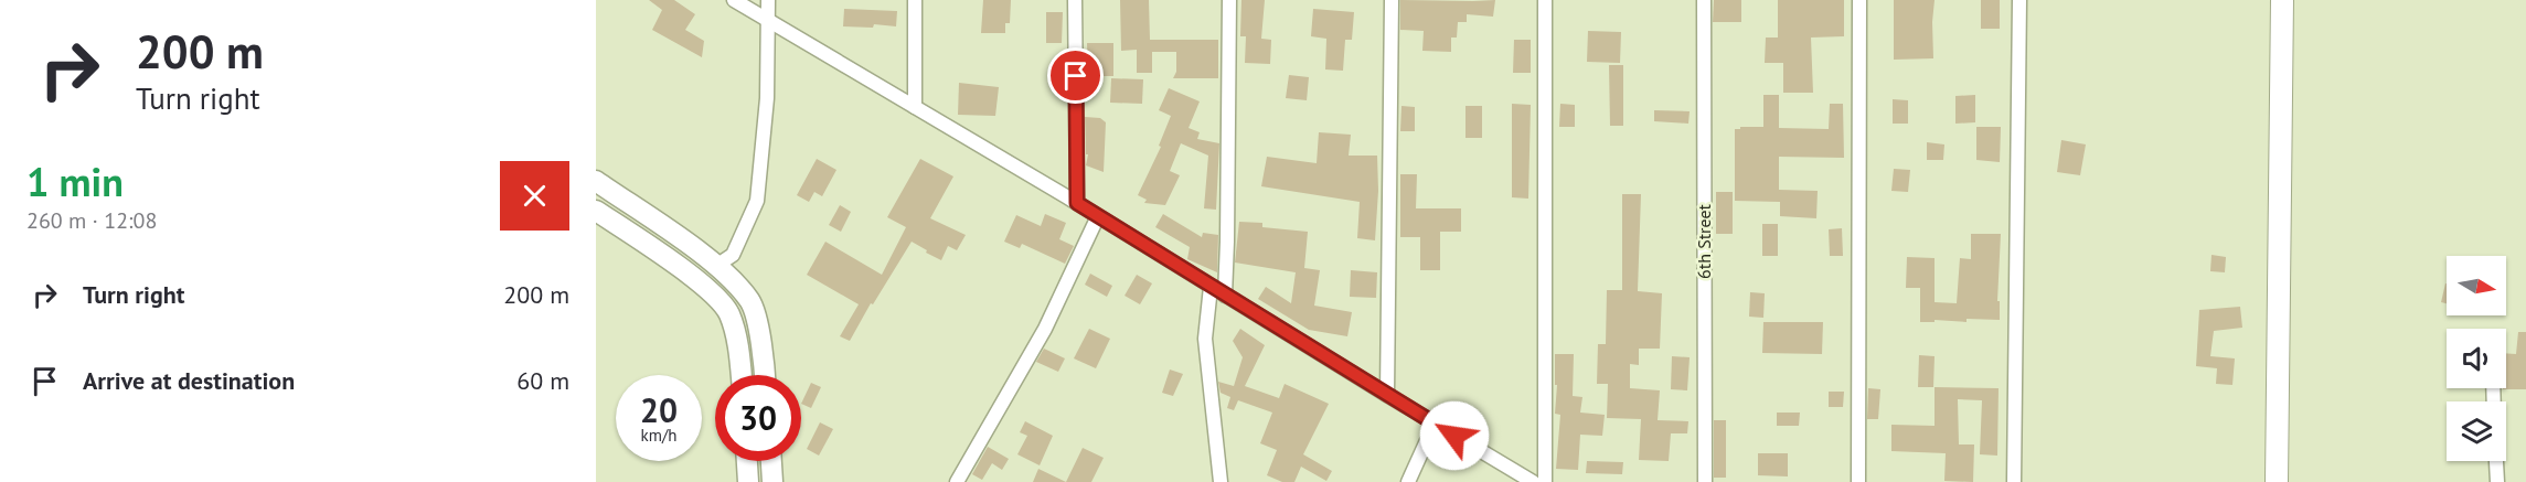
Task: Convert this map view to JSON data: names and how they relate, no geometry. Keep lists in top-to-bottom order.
{
  "streets": {
    "street": ["6th Street"]
  },
  "north": "right",
  "page": {
    "turn": ["200 m", "Turn right"],
    "heading": ["1 min", "260 m · 12:08"],
    "list": [
      {
        "name": "Turn right",
        "value": "200 m"
      },
      {
        "name": "Arrive at destination",
        "value": "60 m"
      }
    ],
    "speed": "20 km/h",
    "limit": "30"
  }
}
